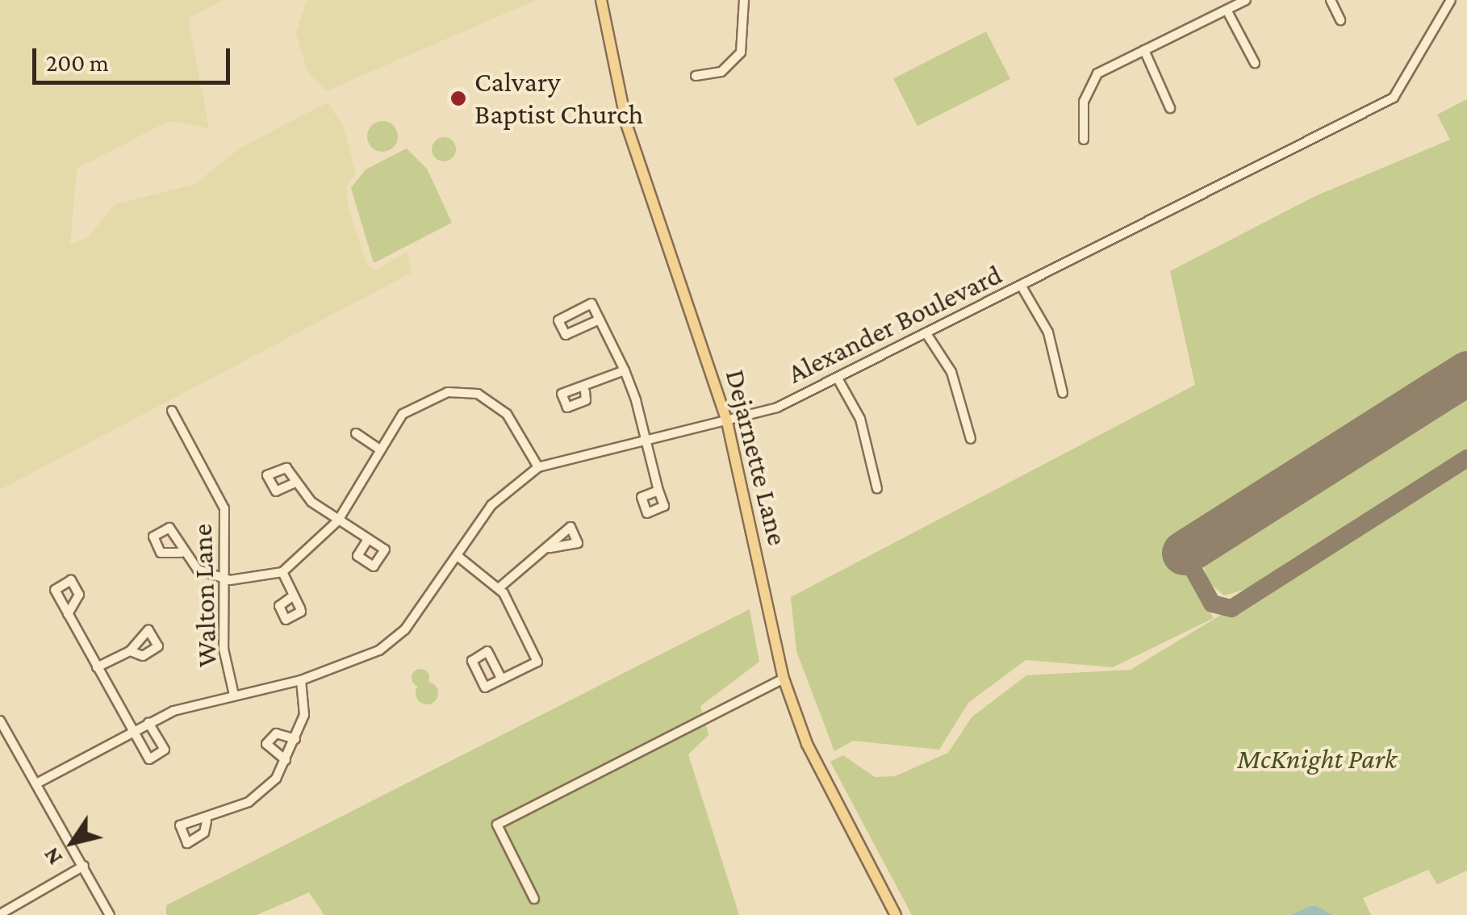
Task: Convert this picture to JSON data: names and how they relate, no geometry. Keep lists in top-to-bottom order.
{
  "streets": {
    "main road": ["Dejarnette Lane"],
    "street": ["Alexander Boulevard", "Walton Lane"]
  },
  "crossings": [
    ["Alexander Boulevard", "Dejarnette Lane"],
    ["Alexander Boulevard", "Walton Lane"]
  ],
  "parks": ["McKnight Park"],
  "places": ["Calvary Baptist Church"],
  "scale_bar": "200 m",
  "north": "bottom left"
}
